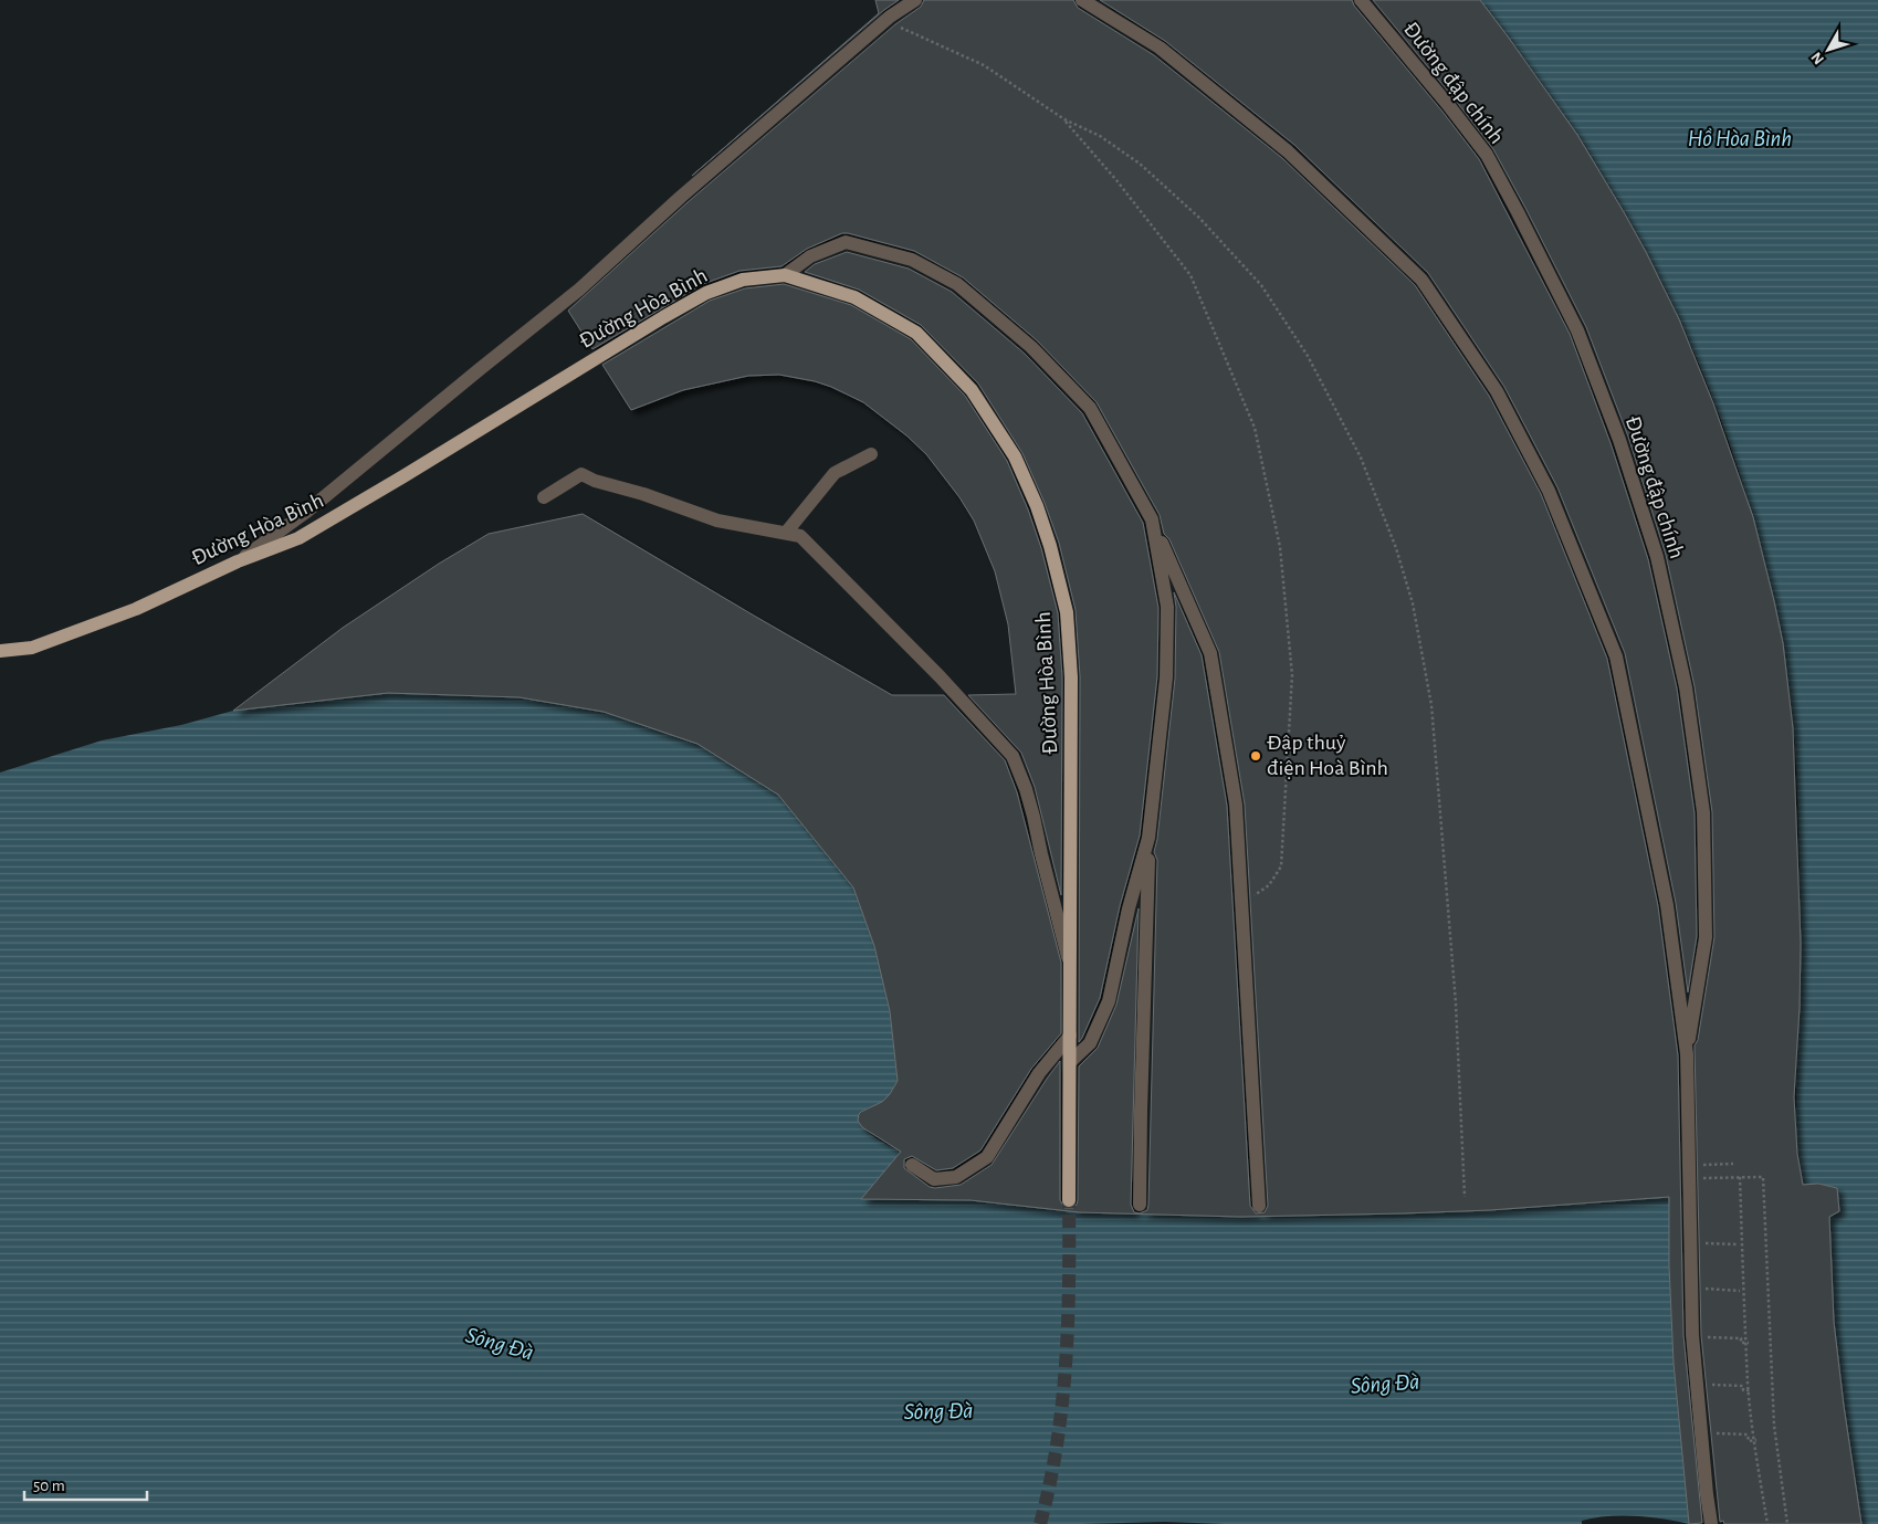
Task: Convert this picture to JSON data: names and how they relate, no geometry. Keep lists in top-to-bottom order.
{
  "streets": {
    "main road": ["Đường Hòa Bình"],
    "street": ["Đường đập chính"]
  },
  "water": ["Hồ Hòa Bình", "Sông Đà"],
  "places": ["Đập thuỷ điện Hoà Bình"],
  "scale_bar": "50 m",
  "north": "bottom left"
}
